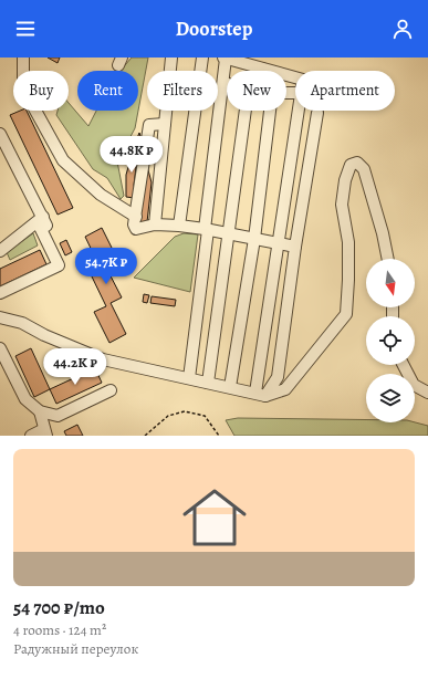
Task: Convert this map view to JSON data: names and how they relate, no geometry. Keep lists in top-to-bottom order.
{
  "north": "bottom",
  "page": {
    "header": "Doorstep",
    "chip": [
      "Buy",
      "Rent",
      "Filters",
      "New",
      "Apartment"
    ],
    "price": ["44.8K ₽", "54.7K ₽", "44.2K ₽"],
    "list": [
      {
        "name": "54 700 ₽/mo",
        "note": "4 rooms · 124 m² · Радужный переулок"
      }
    ]
  }
}
